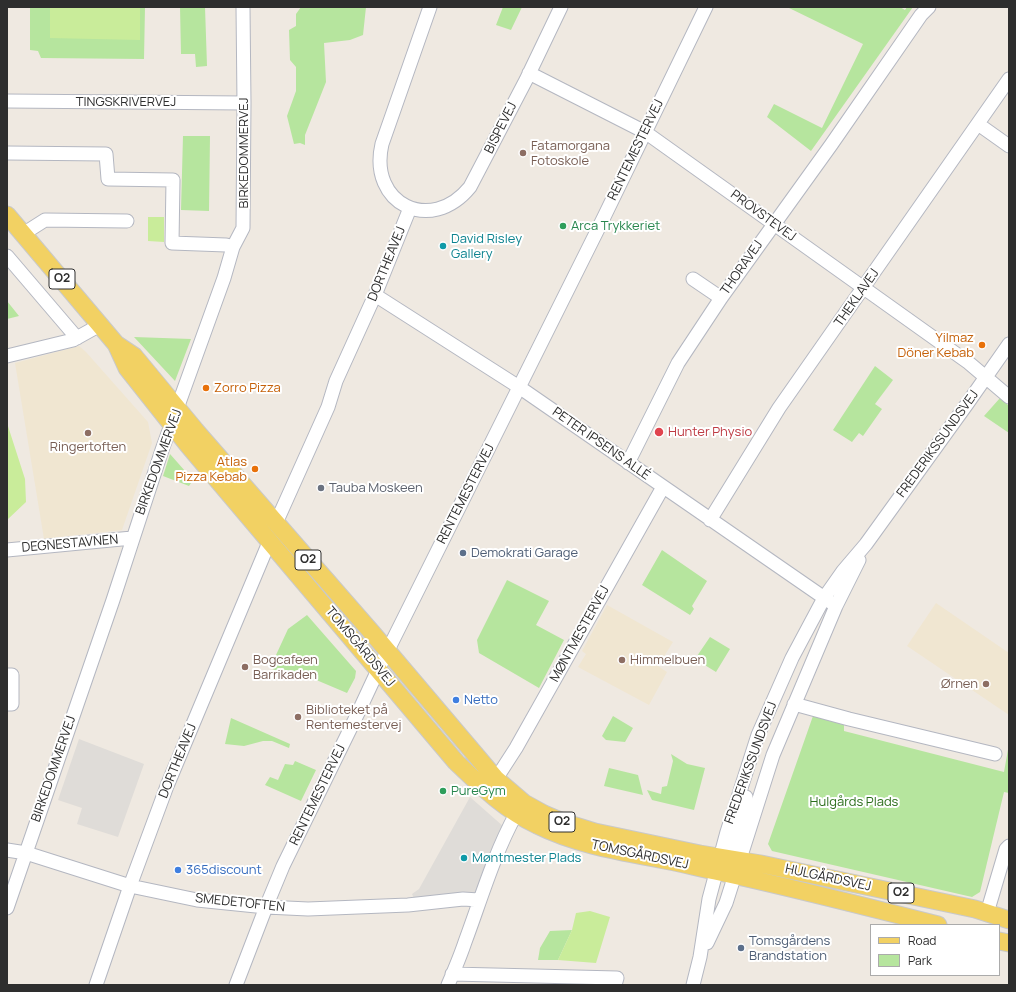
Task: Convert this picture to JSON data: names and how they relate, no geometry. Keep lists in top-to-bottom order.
{
  "streets": {
    "main road": ["O2", "TOMSGÅRDSVEJ", "HULGÅRDSVEJ"],
    "street": [
      "TINGSKRIVERVEJ",
      "BISPEVEJ",
      "RENTEMESTERVEJ",
      "BIRKEDOMMERVEJ",
      "PROVSTEVEJ",
      "DORTHEAVEJ",
      "THORAVEJ",
      "THEKLAVEJ",
      "PETER IPSENS ALLÉ",
      "FREDERIKSSUNDSVEJ",
      "DEGNESTAVNEN",
      "MØNTMESTERVEJ",
      "SMEDETOFTEN"
    ]
  },
  "crossings": [
    ["TINGSKRIVERVEJ", "BIRKEDOMMERVEJ"],
    ["BISPEVEJ", "PROVSTEVEJ"],
    ["BISPEVEJ", "DORTHEAVEJ"],
    ["RENTEMESTERVEJ", "PROVSTEVEJ"],
    ["RENTEMESTERVEJ", "PETER IPSENS ALLÉ"],
    ["RENTEMESTERVEJ", "TOMSGÅRDSVEJ"],
    ["RENTEMESTERVEJ", "SMEDETOFTEN"],
    ["BIRKEDOMMERVEJ", "DEGNESTAVNEN"],
    ["BIRKEDOMMERVEJ", "TOMSGÅRDSVEJ"],
    ["BIRKEDOMMERVEJ", "SMEDETOFTEN"],
    ["PROVSTEVEJ", "THORAVEJ"],
    ["PROVSTEVEJ", "THEKLAVEJ"],
    ["PROVSTEVEJ", "FREDERIKSSUNDSVEJ"],
    ["DORTHEAVEJ", "PETER IPSENS ALLÉ"],
    ["DORTHEAVEJ", "TOMSGÅRDSVEJ"],
    ["DORTHEAVEJ", "SMEDETOFTEN"],
    ["THORAVEJ", "PETER IPSENS ALLÉ"],
    ["THEKLAVEJ", "PETER IPSENS ALLÉ"],
    ["PETER IPSENS ALLÉ", "FREDERIKSSUNDSVEJ"],
    ["PETER IPSENS ALLÉ", "MØNTMESTERVEJ"],
    ["FREDERIKSSUNDSVEJ", "TOMSGÅRDSVEJ"],
    ["FREDERIKSSUNDSVEJ", "HULGÅRDSVEJ"],
    ["MØNTMESTERVEJ", "TOMSGÅRDSVEJ"],
    ["TOMSGÅRDSVEJ", "HULGÅRDSVEJ"]
  ],
  "parks": ["Hulgårds Plads"],
  "places": [
    "Fatamorgana Fotoskole",
    "Arca Trykkeriet",
    "David Risley Gallery",
    "Yilmaz Döner Kebab",
    "Zorro Pizza",
    "Hunter Physio",
    "Ringertoften",
    "Atlas Pizza Kebab",
    "Tauba Moskeen",
    "Demokrati Garage",
    "Himmelbuen",
    "Bogcafeen Barrikaden",
    "Ørnen",
    "Netto",
    "Biblioteket på Rentemestervej",
    "PureGym",
    "Møntmester Plads",
    "365discount",
    "Tomsgårdens Brandstation"
  ],
  "legend": ["Road", "Park"]
}
